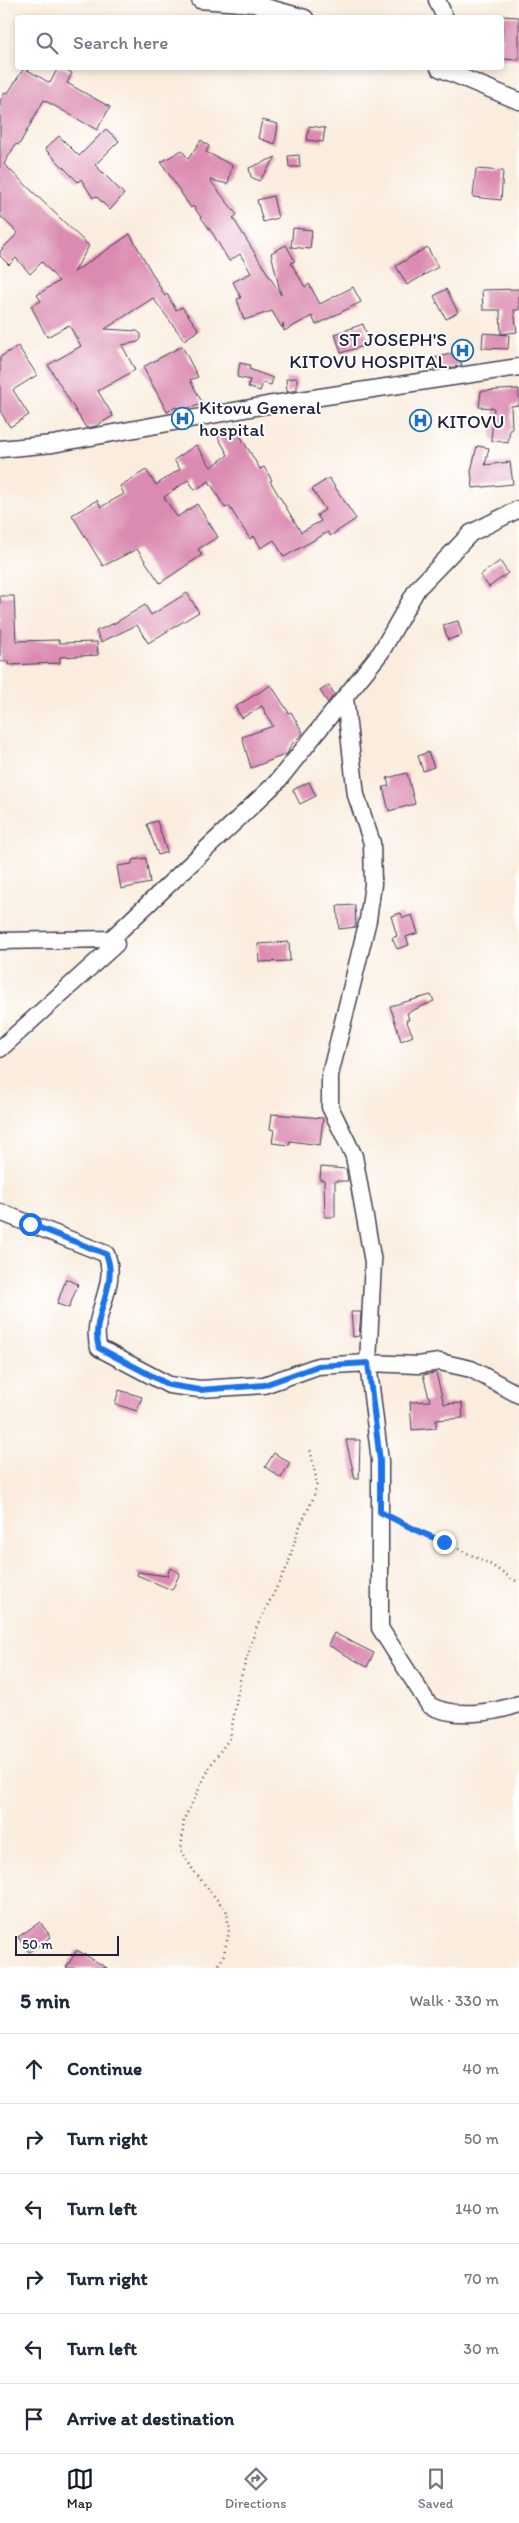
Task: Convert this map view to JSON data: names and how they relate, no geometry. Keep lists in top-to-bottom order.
{
  "places": {
    "hospital": ["ST JOSEPH'S KITOVU HOSPITAL", "Kitovu General hospital", "KITOVU"]
  },
  "scale_bar": "50 m",
  "page": {
    "search": "Search here",
    "scale": "50 m",
    "heading": ["5 min", "Walk · 330 m"],
    "list": [
      ["Continue", "40 m"],
      ["Turn right", "50 m"],
      ["Turn left", "140 m"],
      ["Turn right", "70 m"],
      ["Turn left", "30 m"],
      "Arrive at destination"
    ],
    "nav": ["Map", "Directions", "Saved"]
  }
}
